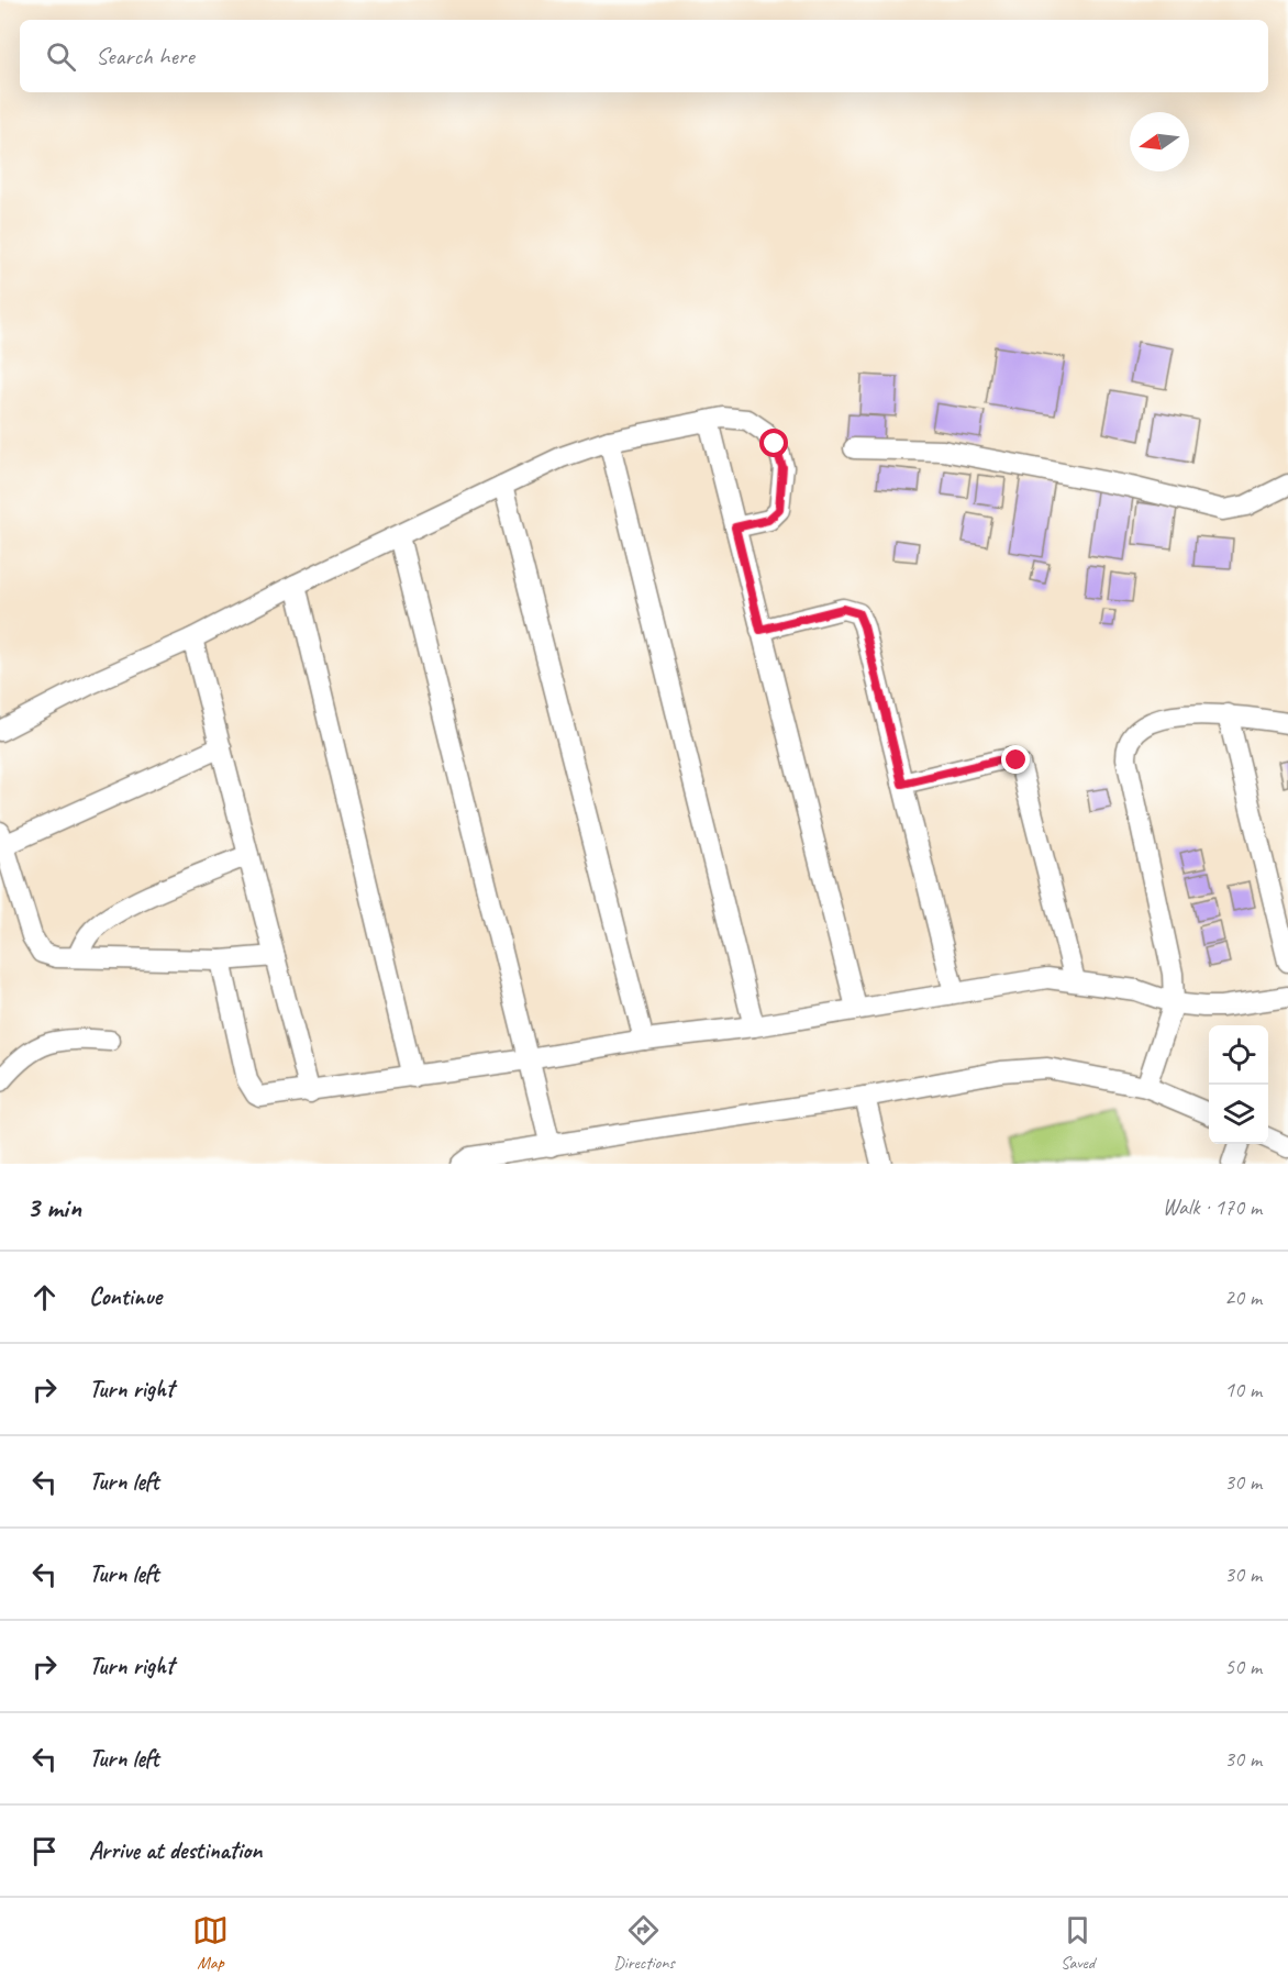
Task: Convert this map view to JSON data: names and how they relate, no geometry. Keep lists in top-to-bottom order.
{
  "north": "left",
  "page": {
    "search": "Search here",
    "heading": ["3 min", "Walk · 170 m"],
    "list": [
      ["Continue", "20 m"],
      ["Turn right", "10 m"],
      ["Turn left", "30 m"],
      ["Turn left", "30 m"],
      ["Turn right", "50 m"],
      ["Turn left", "30 m"],
      "Arrive at destination"
    ],
    "nav": ["Map", "Directions", "Saved"]
  }
}
